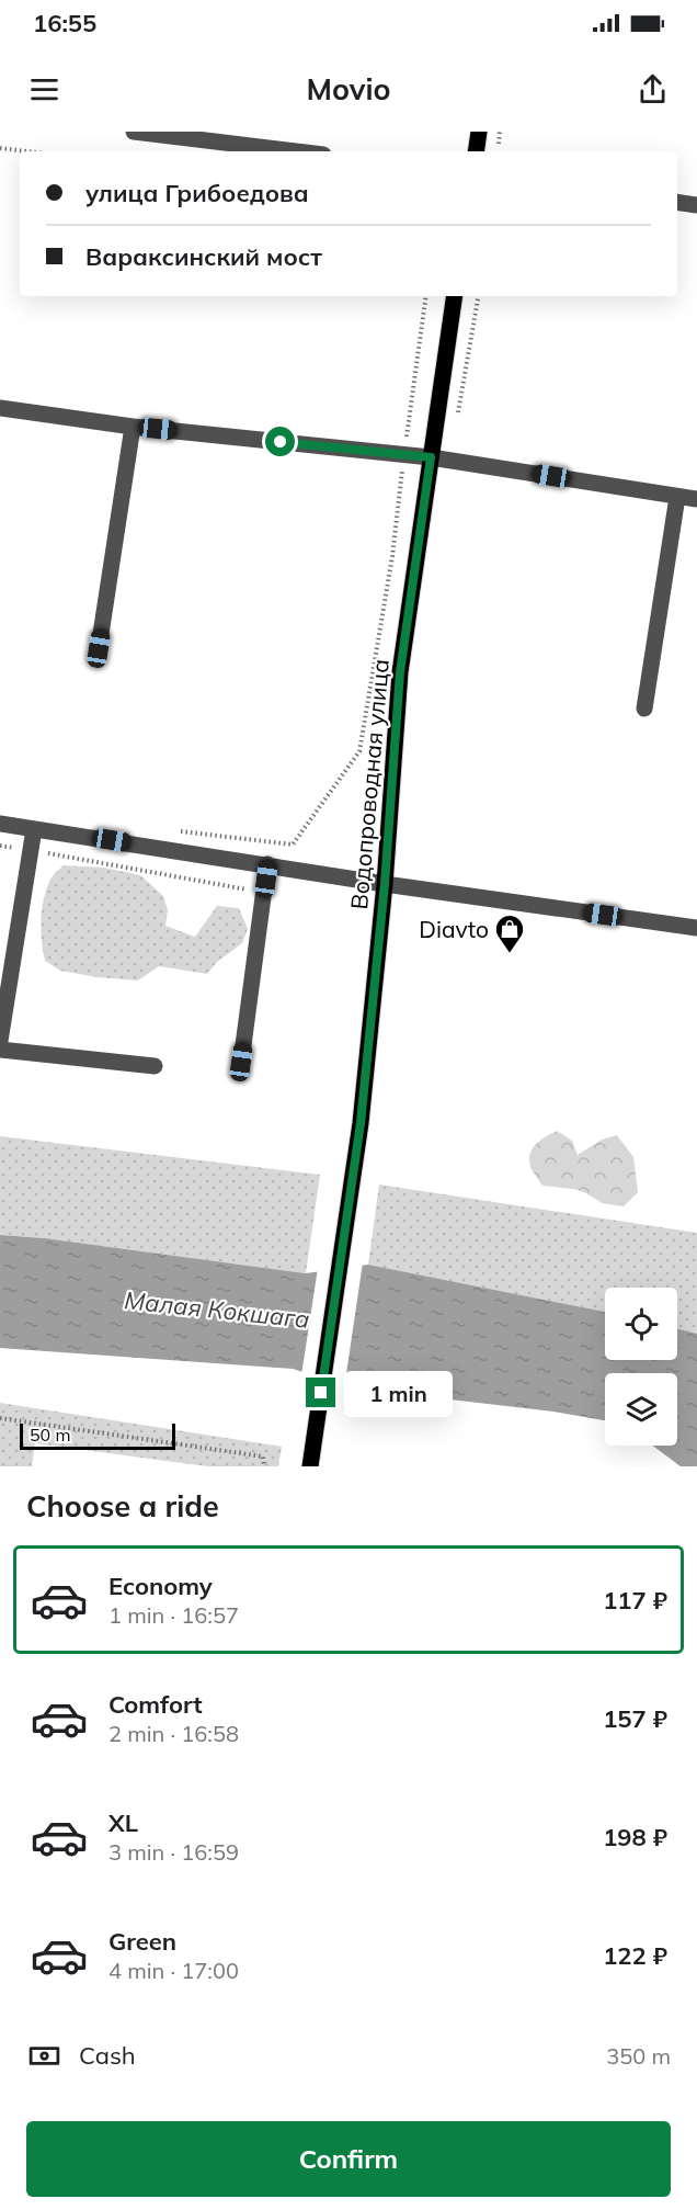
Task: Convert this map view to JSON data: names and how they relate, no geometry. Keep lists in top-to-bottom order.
{
  "streets": {
    "main road": ["Водопроводная улица"]
  },
  "water": ["Малая Кокшага"],
  "places": {
    "shop": ["Diavto"]
  },
  "scale_bar": "50 m",
  "page": {
    "status": "16:55",
    "header": "Movio",
    "banner": ["улица Грибоедова", "Вараксинский мост"],
    "bubble": "1 min",
    "scale": "50 m",
    "heading": "Choose a ride",
    "list": [
      {
        "name": "Economy",
        "note": "1 min · 16:57",
        "value": "117 ₽"
      },
      {
        "name": "Comfort",
        "note": "2 min · 16:58",
        "value": "157 ₽"
      },
      {
        "name": "XL",
        "note": "3 min · 16:59",
        "value": "198 ₽"
      },
      {
        "name": "Green",
        "note": "4 min · 17:00",
        "value": "122 ₽"
      }
    ],
    "pay": ["Cash", "350 m"],
    "buttons": "Confirm"
  }
}
